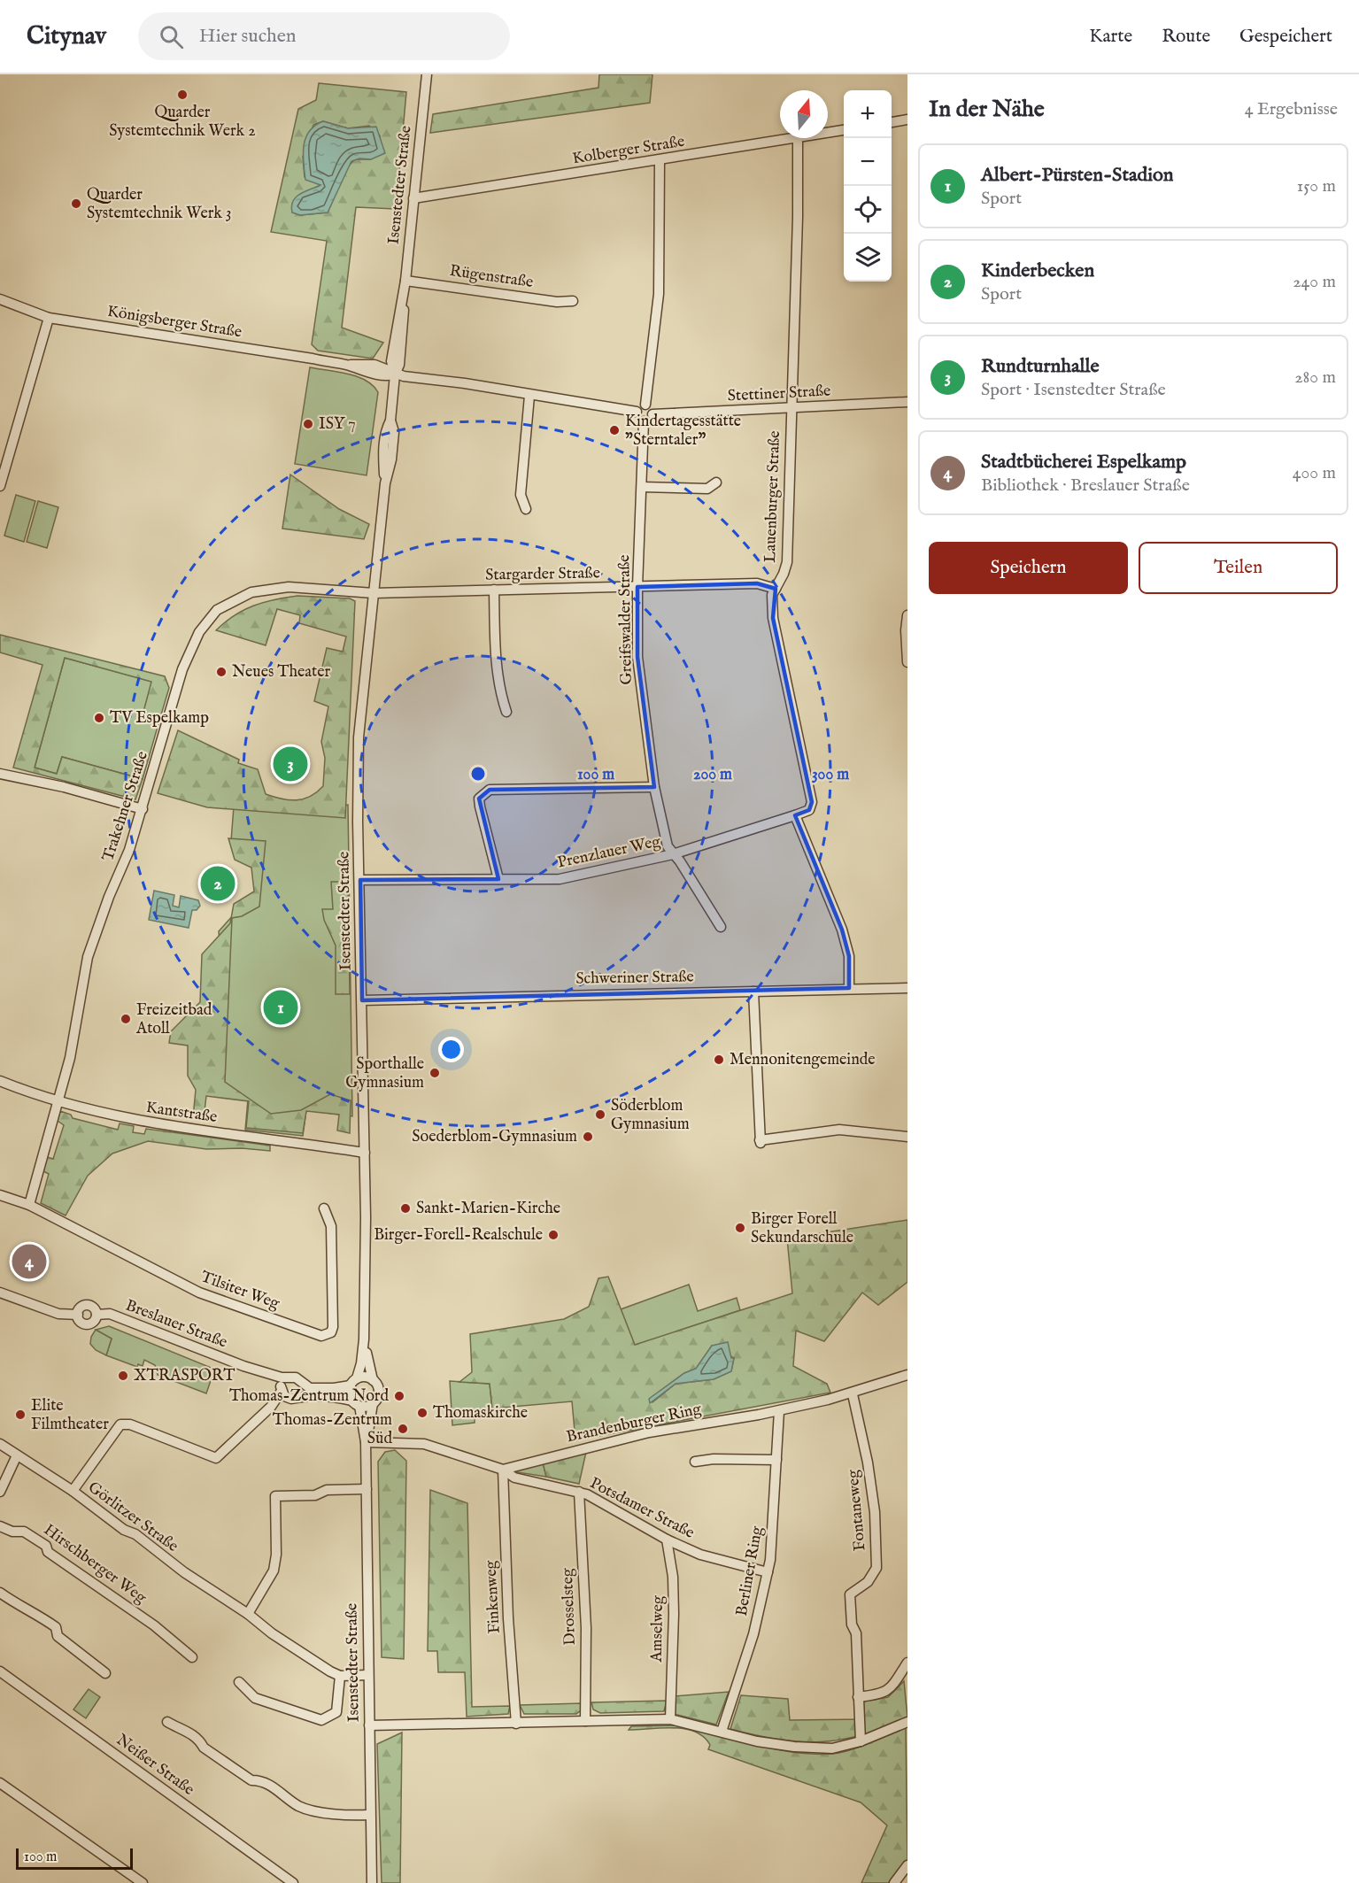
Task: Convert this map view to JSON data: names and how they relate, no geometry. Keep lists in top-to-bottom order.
{
  "streets": {
    "street": [
      "Kolberger Straße",
      "Isenstedter Straße",
      "Rügenstraße",
      "Königsberger Straße",
      "Stettiner Straße",
      "Lauenburger Straße",
      "Stargarder Straße",
      "Greifswalder Straße",
      "Trakehner Straße",
      "Prenzlauer Weg",
      "Schweriner Straße",
      "Kantstraße",
      "Tilsiter Weg",
      "Breslauer Straße",
      "Brandenburger Ring",
      "Potsdamer Straße",
      "Fontaneweg",
      "Görlitzer Straße",
      "Hirschberger Weg",
      "Berliner Ring",
      "Finkenweg",
      "Drosselsteg",
      "Amselweg",
      "Neißer Straße"
    ]
  },
  "crossings": [
    ["Kolberger Straße", "Isenstedter Straße"],
    ["Kolberger Straße", "Lauenburger Straße"],
    ["Isenstedter Straße", "Rügenstraße"],
    ["Isenstedter Straße", "Königsberger Straße"],
    ["Isenstedter Straße", "Stargarder Straße"],
    ["Isenstedter Straße", "Trakehner Straße"],
    ["Isenstedter Straße", "Prenzlauer Weg"],
    ["Isenstedter Straße", "Schweriner Straße"],
    ["Isenstedter Straße", "Kantstraße"],
    ["Stettiner Straße", "Lauenburger Straße"],
    ["Stettiner Straße", "Greifswalder Straße"],
    ["Lauenburger Straße", "Stargarder Straße"],
    ["Lauenburger Straße", "Prenzlauer Weg"],
    ["Stargarder Straße", "Greifswalder Straße"],
    ["Stargarder Straße", "Trakehner Straße"],
    ["Greifswalder Straße", "Prenzlauer Weg"],
    ["Trakehner Straße", "Kantstraße"],
    ["Trakehner Straße", "Tilsiter Weg"],
    ["Brandenburger Ring", "Potsdamer Straße"],
    ["Brandenburger Ring", "Fontaneweg"],
    ["Brandenburger Ring", "Berliner Ring"],
    ["Brandenburger Ring", "Finkenweg"],
    ["Potsdamer Straße", "Berliner Ring"],
    ["Potsdamer Straße", "Finkenweg"],
    ["Potsdamer Straße", "Drosselsteg"],
    ["Potsdamer Straße", "Amselweg"]
  ],
  "places": [
    "Quarder Systemtechnik Werk 2",
    "Quarder Systemtechnik Werk 3",
    "ISY 7",
    "Kindertagesstätte \"Sterntaler\"",
    "Neues Theater",
    "TV Espelkamp",
    "Freizeitbad Atoll",
    "Mennonitengemeinde",
    "Sporthalle Gymnasium",
    "Söderblom Gymnasium",
    "Soederblom-Gymnasium",
    "Sankt-Marien-Kirche",
    "Birger Forell Sekundarschule",
    "Birger-Forell-Realschule",
    "XTRASPORT",
    "Thomas-Zentrum Nord",
    "Thomaskirche",
    "Elite Filmtheater",
    "Thomas-Zentrum Süd"
  ],
  "scale_bar": "100 m",
  "north": "top",
  "page": {
    "header": "Citynav",
    "search": "Hier suchen",
    "nav": ["Karte", "Route", "Gespeichert"],
    "heading": ["In der Nähe", "4 Ergebnisse"],
    "map_buttons": ["+", "−"],
    "list": [
      {
        "mark": "1",
        "name": "Albert-Pürsten-Stadion",
        "note": "Sport",
        "value": "150 m"
      },
      {
        "mark": "2",
        "name": "Kinderbecken",
        "note": "Sport",
        "value": "240 m"
      },
      {
        "mark": "3",
        "name": "Rundturnhalle",
        "note": "Sport · Isenstedter Straße",
        "value": "280 m"
      },
      {
        "mark": "4",
        "name": "Stadtbücherei Espelkamp",
        "note": "Bibliothek · Breslauer Straße",
        "value": "400 m"
      }
    ],
    "buttons": ["Speichern", "Teilen"],
    "pins": [
      "3",
      "2",
      "1",
      "4"
    ],
    "scale": "100 m"
  },
  "rings": ["100 m", "200 m", "300 m"]
}
